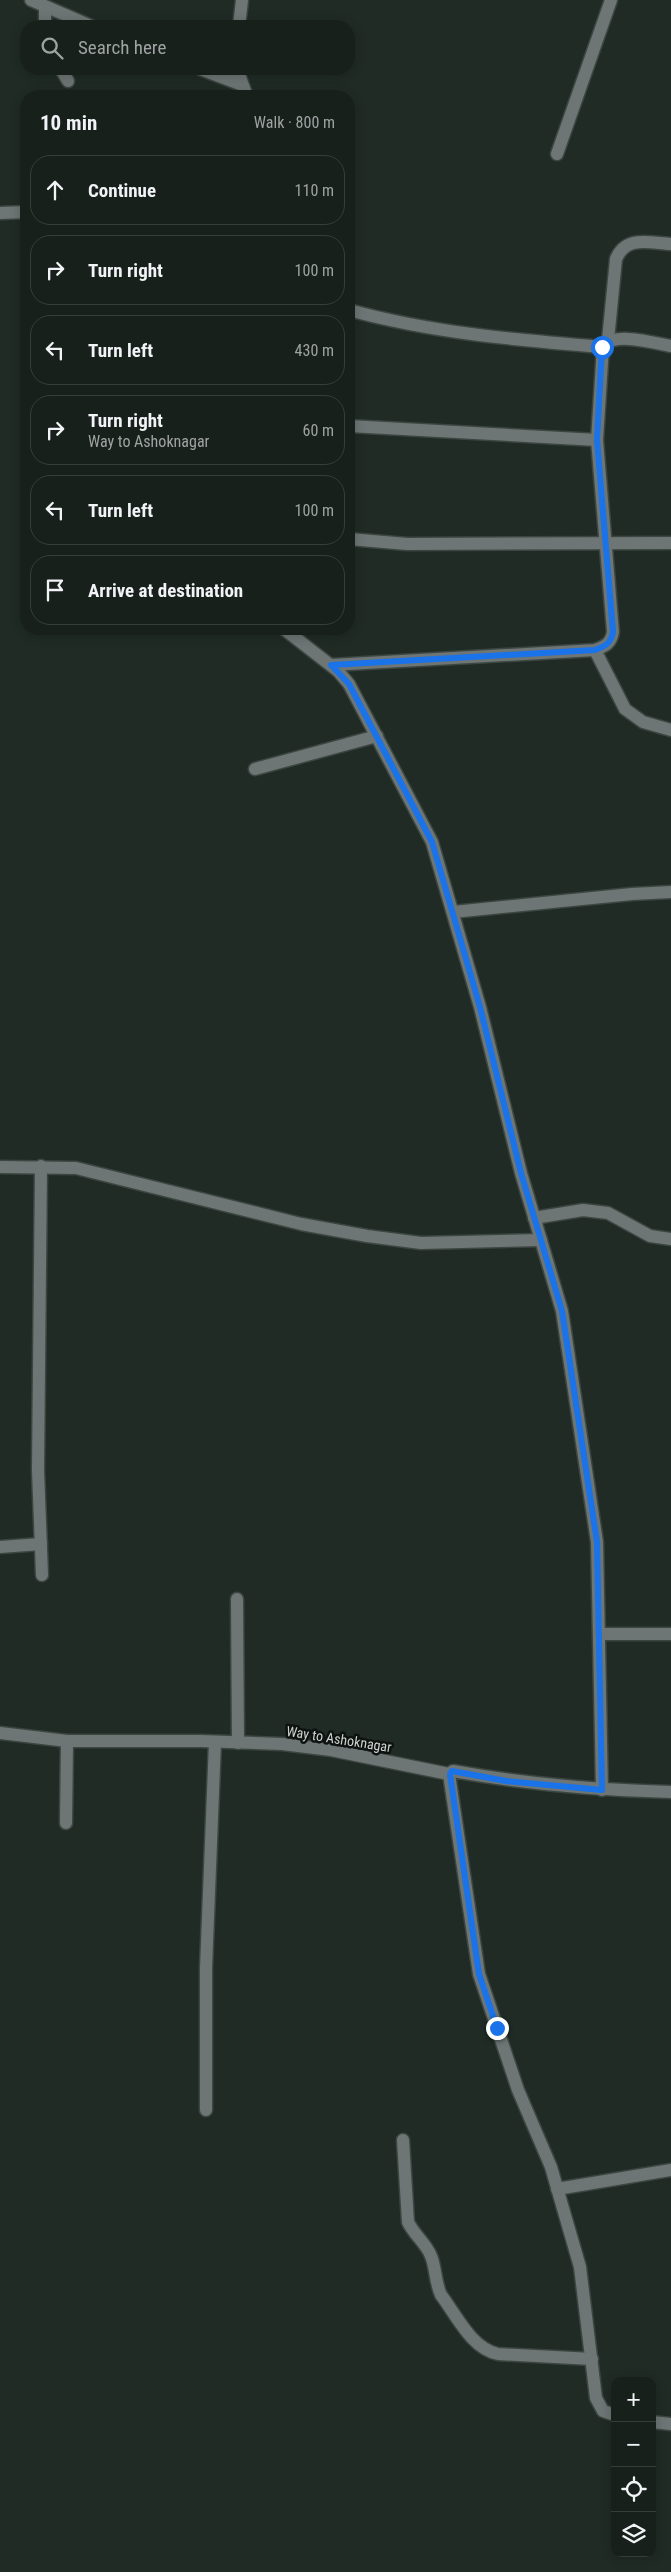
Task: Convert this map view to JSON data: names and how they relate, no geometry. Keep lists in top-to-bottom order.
{
  "streets": {
    "street": ["Way to Ashoknagar"]
  },
  "page": {
    "search": "Search here",
    "heading": ["10 min", "Walk · 800 m"],
    "list": [
      ["Continue", "110 m"],
      ["Turn right", "100 m"],
      ["Turn left", "430 m"],
      ["Turn right", "Way to Ashoknagar", "60 m"],
      ["Turn left", "100 m"],
      "Arrive at destination"
    ],
    "map_buttons": ["+", "−"]
  }
}
